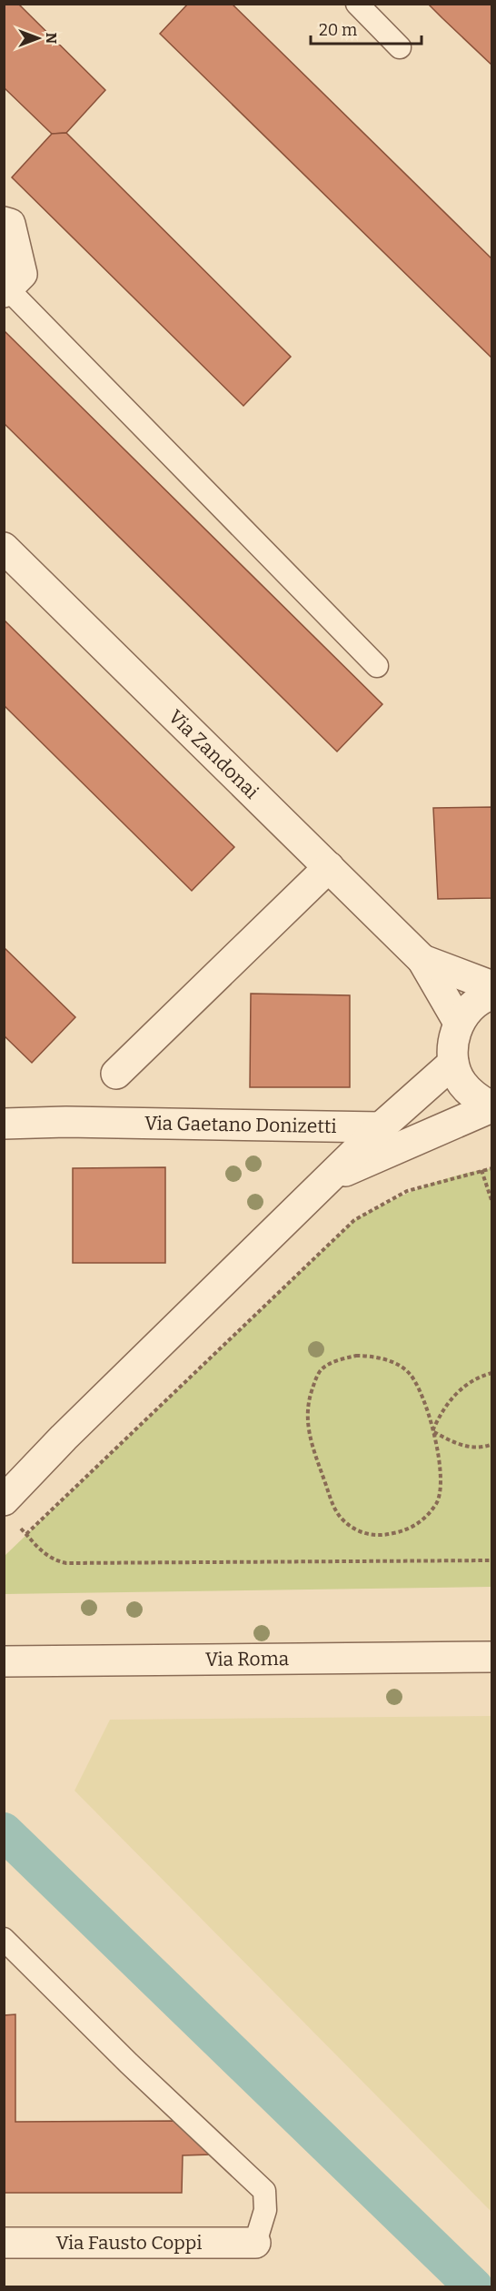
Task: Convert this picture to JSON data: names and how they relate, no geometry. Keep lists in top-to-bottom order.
{
  "streets": {
    "street": [
      "Via Zandonai",
      "Via Gaetano Donizetti",
      "Via Roma",
      "Via Fausto Coppi"
    ]
  },
  "scale_bar": "20 m",
  "north": "right"
}
